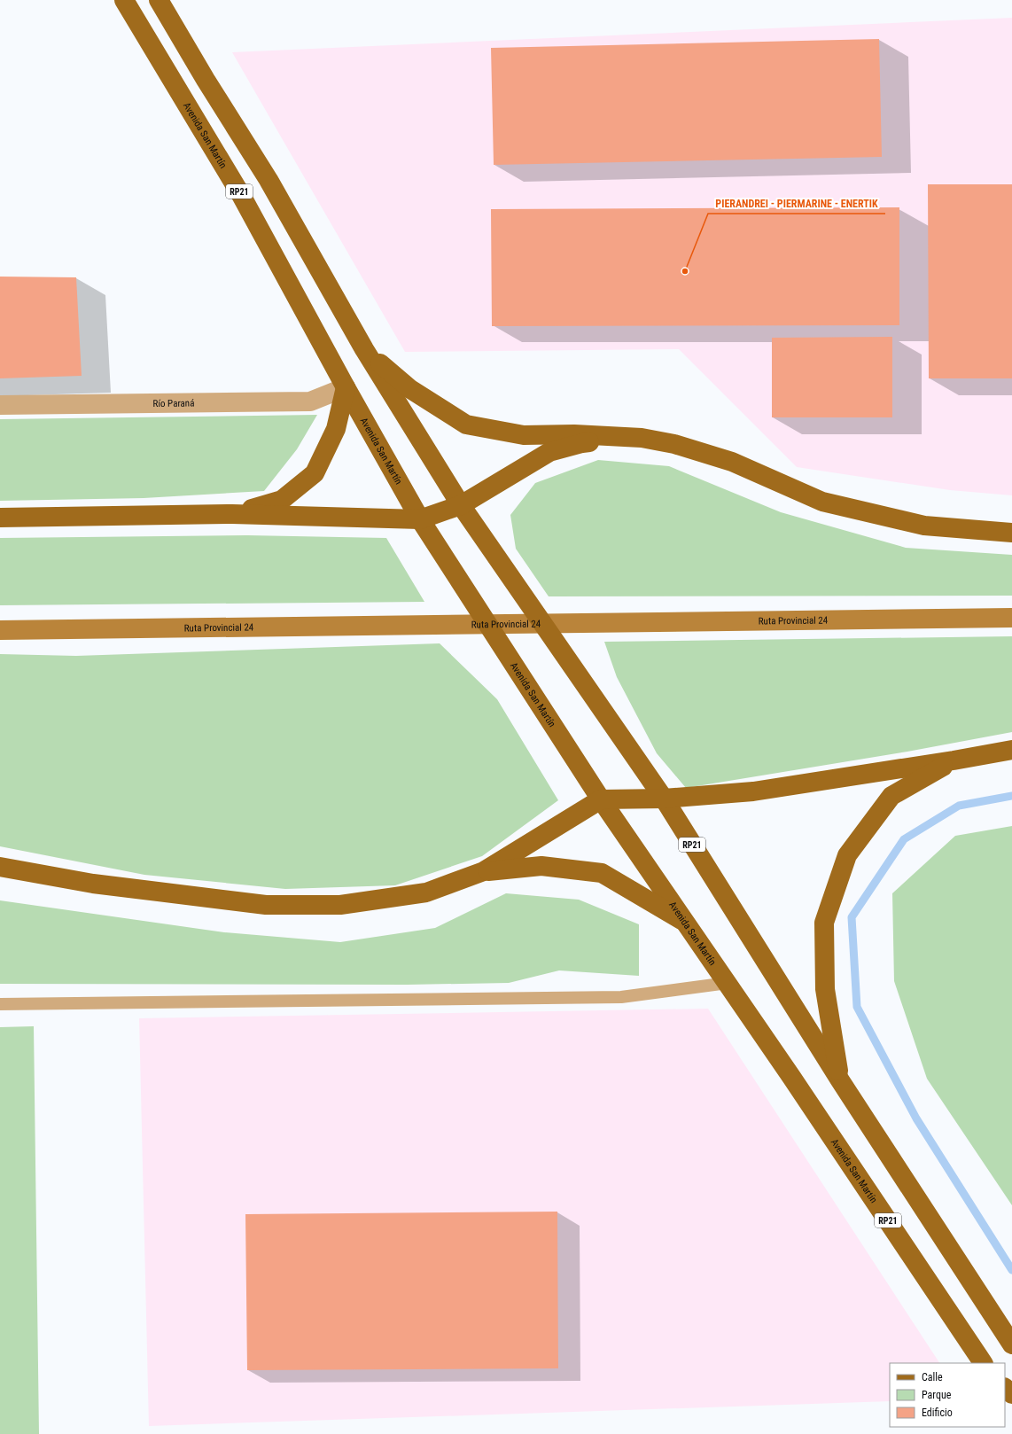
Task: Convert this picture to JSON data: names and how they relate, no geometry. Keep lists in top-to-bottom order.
{
  "streets": {
    "main road": ["Avenida San Martín", "RP21", "Ruta Provincial 24"],
    "street": ["Río Paraná"]
  },
  "crossings": [
    ["Avenida San Martín", "Río Paraná"]
  ],
  "places": ["PIERANDREI - PIERMARINE - ENERTIK"],
  "legend": ["Calle", "Parque", "Edificio"]
}
